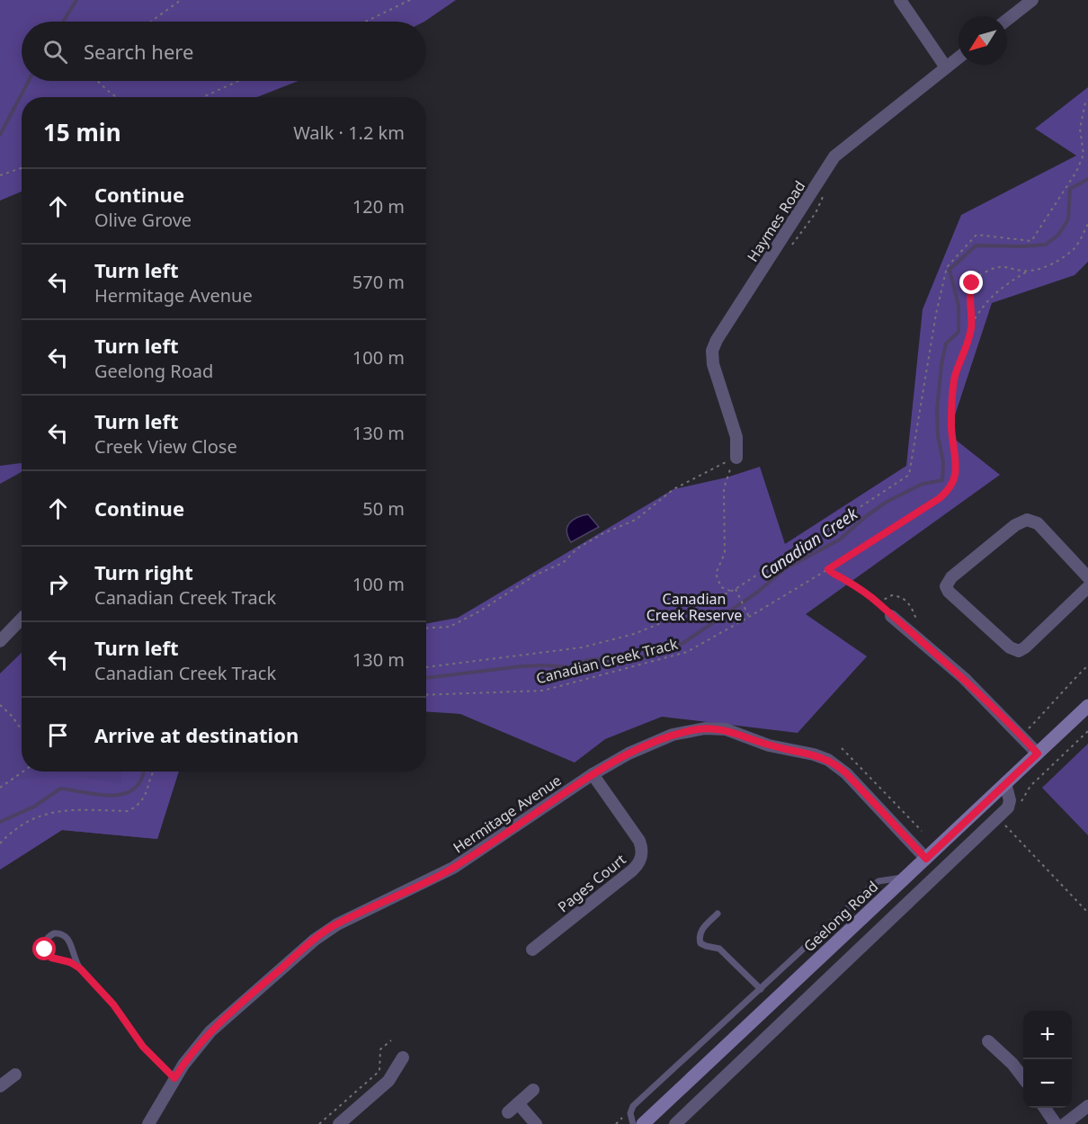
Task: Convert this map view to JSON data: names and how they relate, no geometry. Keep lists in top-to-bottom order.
{
  "streets": {
    "main road": ["Geelong Road"],
    "street": ["Haymes Road", "Hermitage Avenue", "Pages Court"],
    "path": ["Canadian Creek Track"]
  },
  "crossings": [
    ["Hermitage Avenue", "Pages Court"],
    ["Hermitage Avenue", "Geelong Road"]
  ],
  "water": ["Canadian Creek"],
  "parks": ["Canadian Creek Reserve"],
  "north": "bottom left",
  "page": {
    "search": "Search here",
    "heading": ["15 min", "Walk · 1.2 km"],
    "list": [
      ["Continue", "Olive Grove", "120 m"],
      ["Turn left", "Hermitage Avenue", "570 m"],
      ["Turn left", "Geelong Road", "100 m"],
      ["Turn left", "Creek View Close", "130 m"],
      ["Continue", "50 m"],
      ["Turn right", "Canadian Creek Track", "100 m"],
      ["Turn left", "Canadian Creek Track", "130 m"],
      "Arrive at destination"
    ],
    "map_buttons": ["+", "−"]
  }
}
